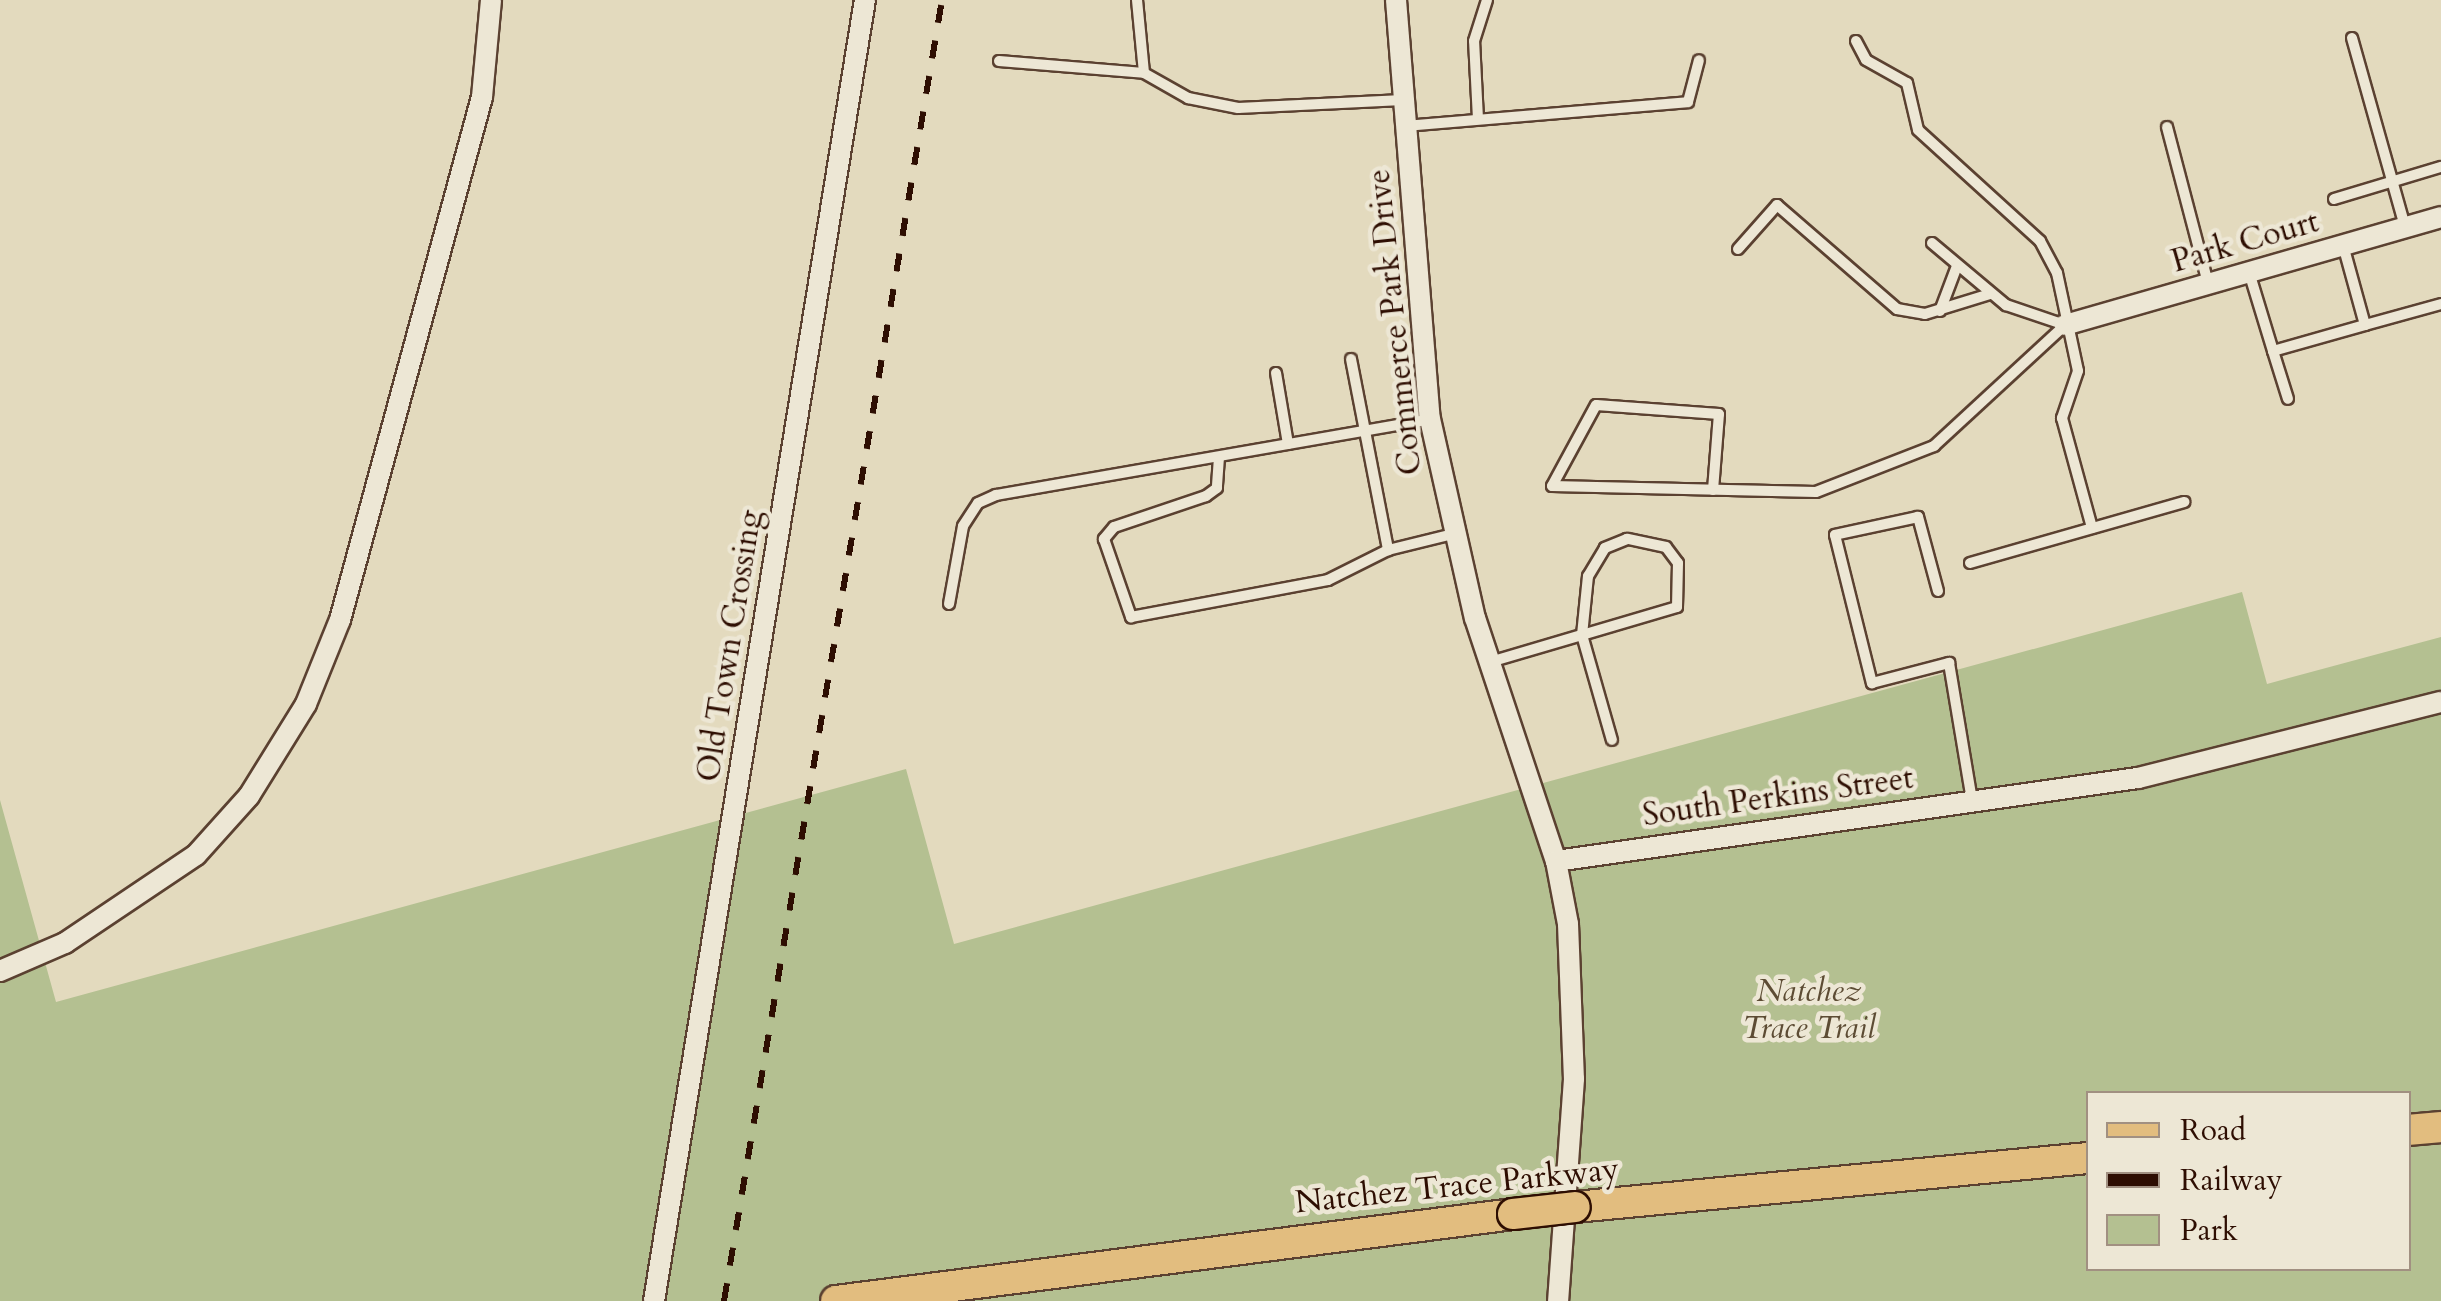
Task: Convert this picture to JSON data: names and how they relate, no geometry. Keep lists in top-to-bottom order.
{
  "streets": {
    "main road": ["Natchez Trace Parkway"],
    "street": [
      "Park Court",
      "Commerce Park Drive",
      "Old Town Crossing",
      "South Perkins Street"
    ]
  },
  "crossings": [
    ["Commerce Park Drive", "South Perkins Street"]
  ],
  "parks": ["Natchez Trace Trail"],
  "legend": ["Road", "Railway", "Park"]
}
